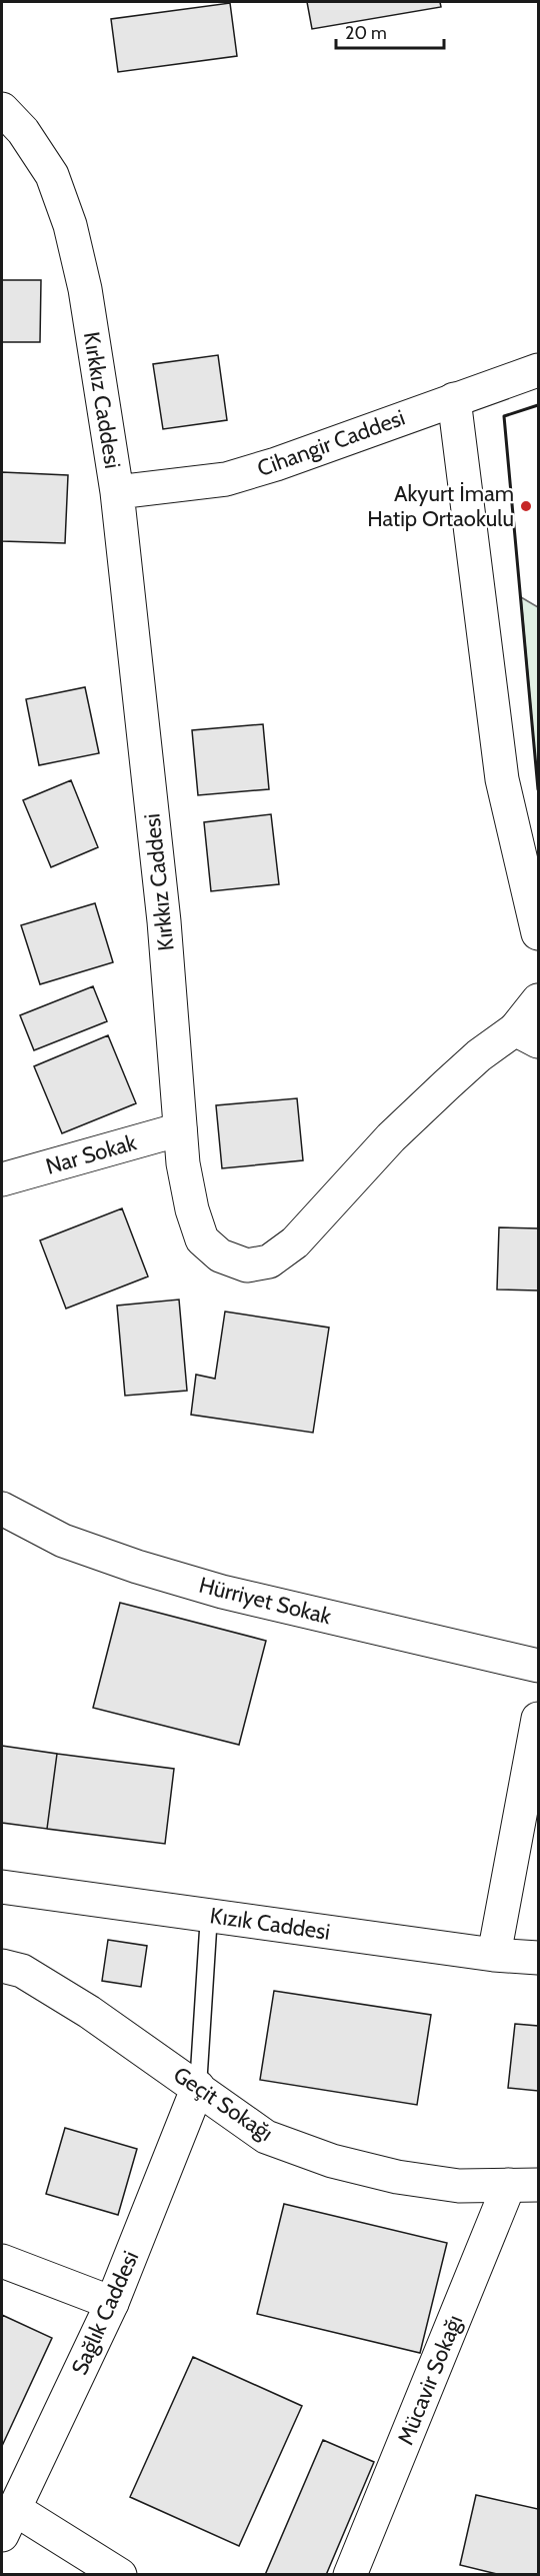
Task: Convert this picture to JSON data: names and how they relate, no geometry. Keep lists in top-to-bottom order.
{
  "streets": {
    "street": [
      "Kırkkız Caddesi",
      "Cihangir Caddesi",
      "Nar Sokak",
      "Hürriyet Sokak",
      "Kızık Caddesi",
      "Geçit Sokağı",
      "Sağlık Caddesi",
      "Mücavir Sokağı"
    ]
  },
  "crossings": [
    ["Kırkkız Caddesi", "Cihangir Caddesi"],
    ["Kırkkız Caddesi", "Nar Sokak"],
    ["Geçit Sokağı", "Sağlık Caddesi"],
    ["Geçit Sokağı", "Mücavir Sokağı"]
  ],
  "places": ["Akyurt İmam Hatip Ortaokulu"],
  "scale_bar": "20 m"
}
